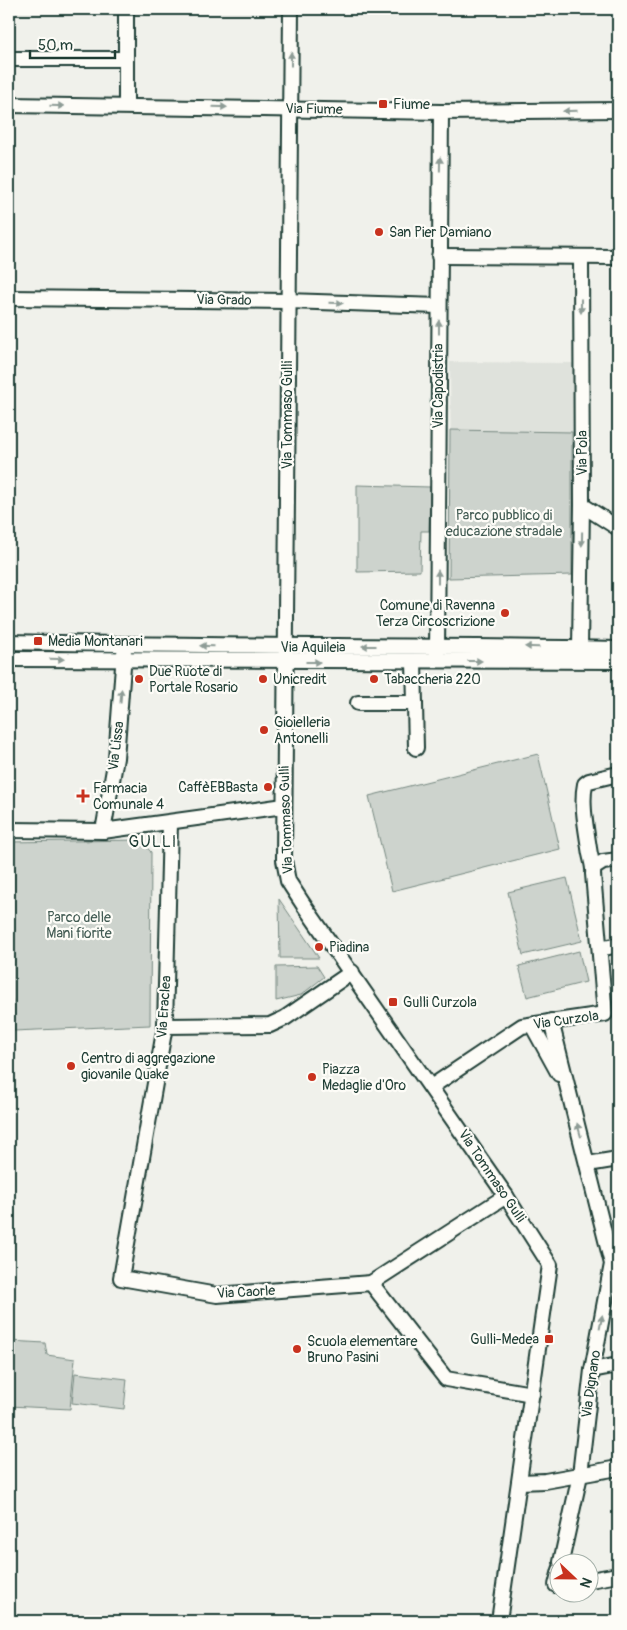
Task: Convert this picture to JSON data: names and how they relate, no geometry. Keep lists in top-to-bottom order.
{
  "streets": {
    "street": [
      "Via Fiume",
      "Via Grado",
      "Via Capodistria",
      "Via Tommaso Gulli",
      "Via Pola",
      "Via Aquileia",
      "Via Lissa",
      "Via Eraclea",
      "Via Curzola",
      "Via Caorle",
      "Via Dignano"
    ]
  },
  "crossings": [
    ["Via Fiume", "Via Capodistria"],
    ["Via Fiume", "Via Tommaso Gulli"],
    ["Via Grado", "Via Capodistria"],
    ["Via Grado", "Via Tommaso Gulli"],
    ["Via Capodistria", "Via Aquileia"],
    ["Via Tommaso Gulli", "Via Aquileia"],
    ["Via Tommaso Gulli", "Via Curzola"],
    ["Via Tommaso Gulli", "Via Caorle"],
    ["Via Pola", "Via Aquileia"],
    ["Via Aquileia", "Via Lissa"],
    ["Via Eraclea", "Via Caorle"],
    ["Via Curzola", "Via Dignano"]
  ],
  "one_way": [
    "Via Grado",
    "Via Capodistria",
    "Via Pola",
    "Via Lissa"
  ],
  "districts": ["GULLI"],
  "parks": ["Parco pubblico di educazione stradale", "Parco delle Mani fiorite"],
  "places": {
    "transit": [
      "Fiume",
      "Media Montanari",
      "Gulli Curzola",
      "Gulli-Medea"
    ],
    "other": [
      "San Pier Damiano",
      "Comune di Ravenna Terza Circoscrizione",
      "Due Ruote di Portale Rosario",
      "Unicredit",
      "Tabaccheria 220",
      "Gioielleria Antonelli",
      "CaffèEBBasta",
      "Piadina",
      "Centro di aggregazione giovanile Quake",
      "Piazza Medaglie d'Oro",
      "Scuola elementare Bruno Pasini"
    ],
    "health": ["Farmacia Comunale 4"]
  },
  "scale_bar": "50 m",
  "north": "right"
}
